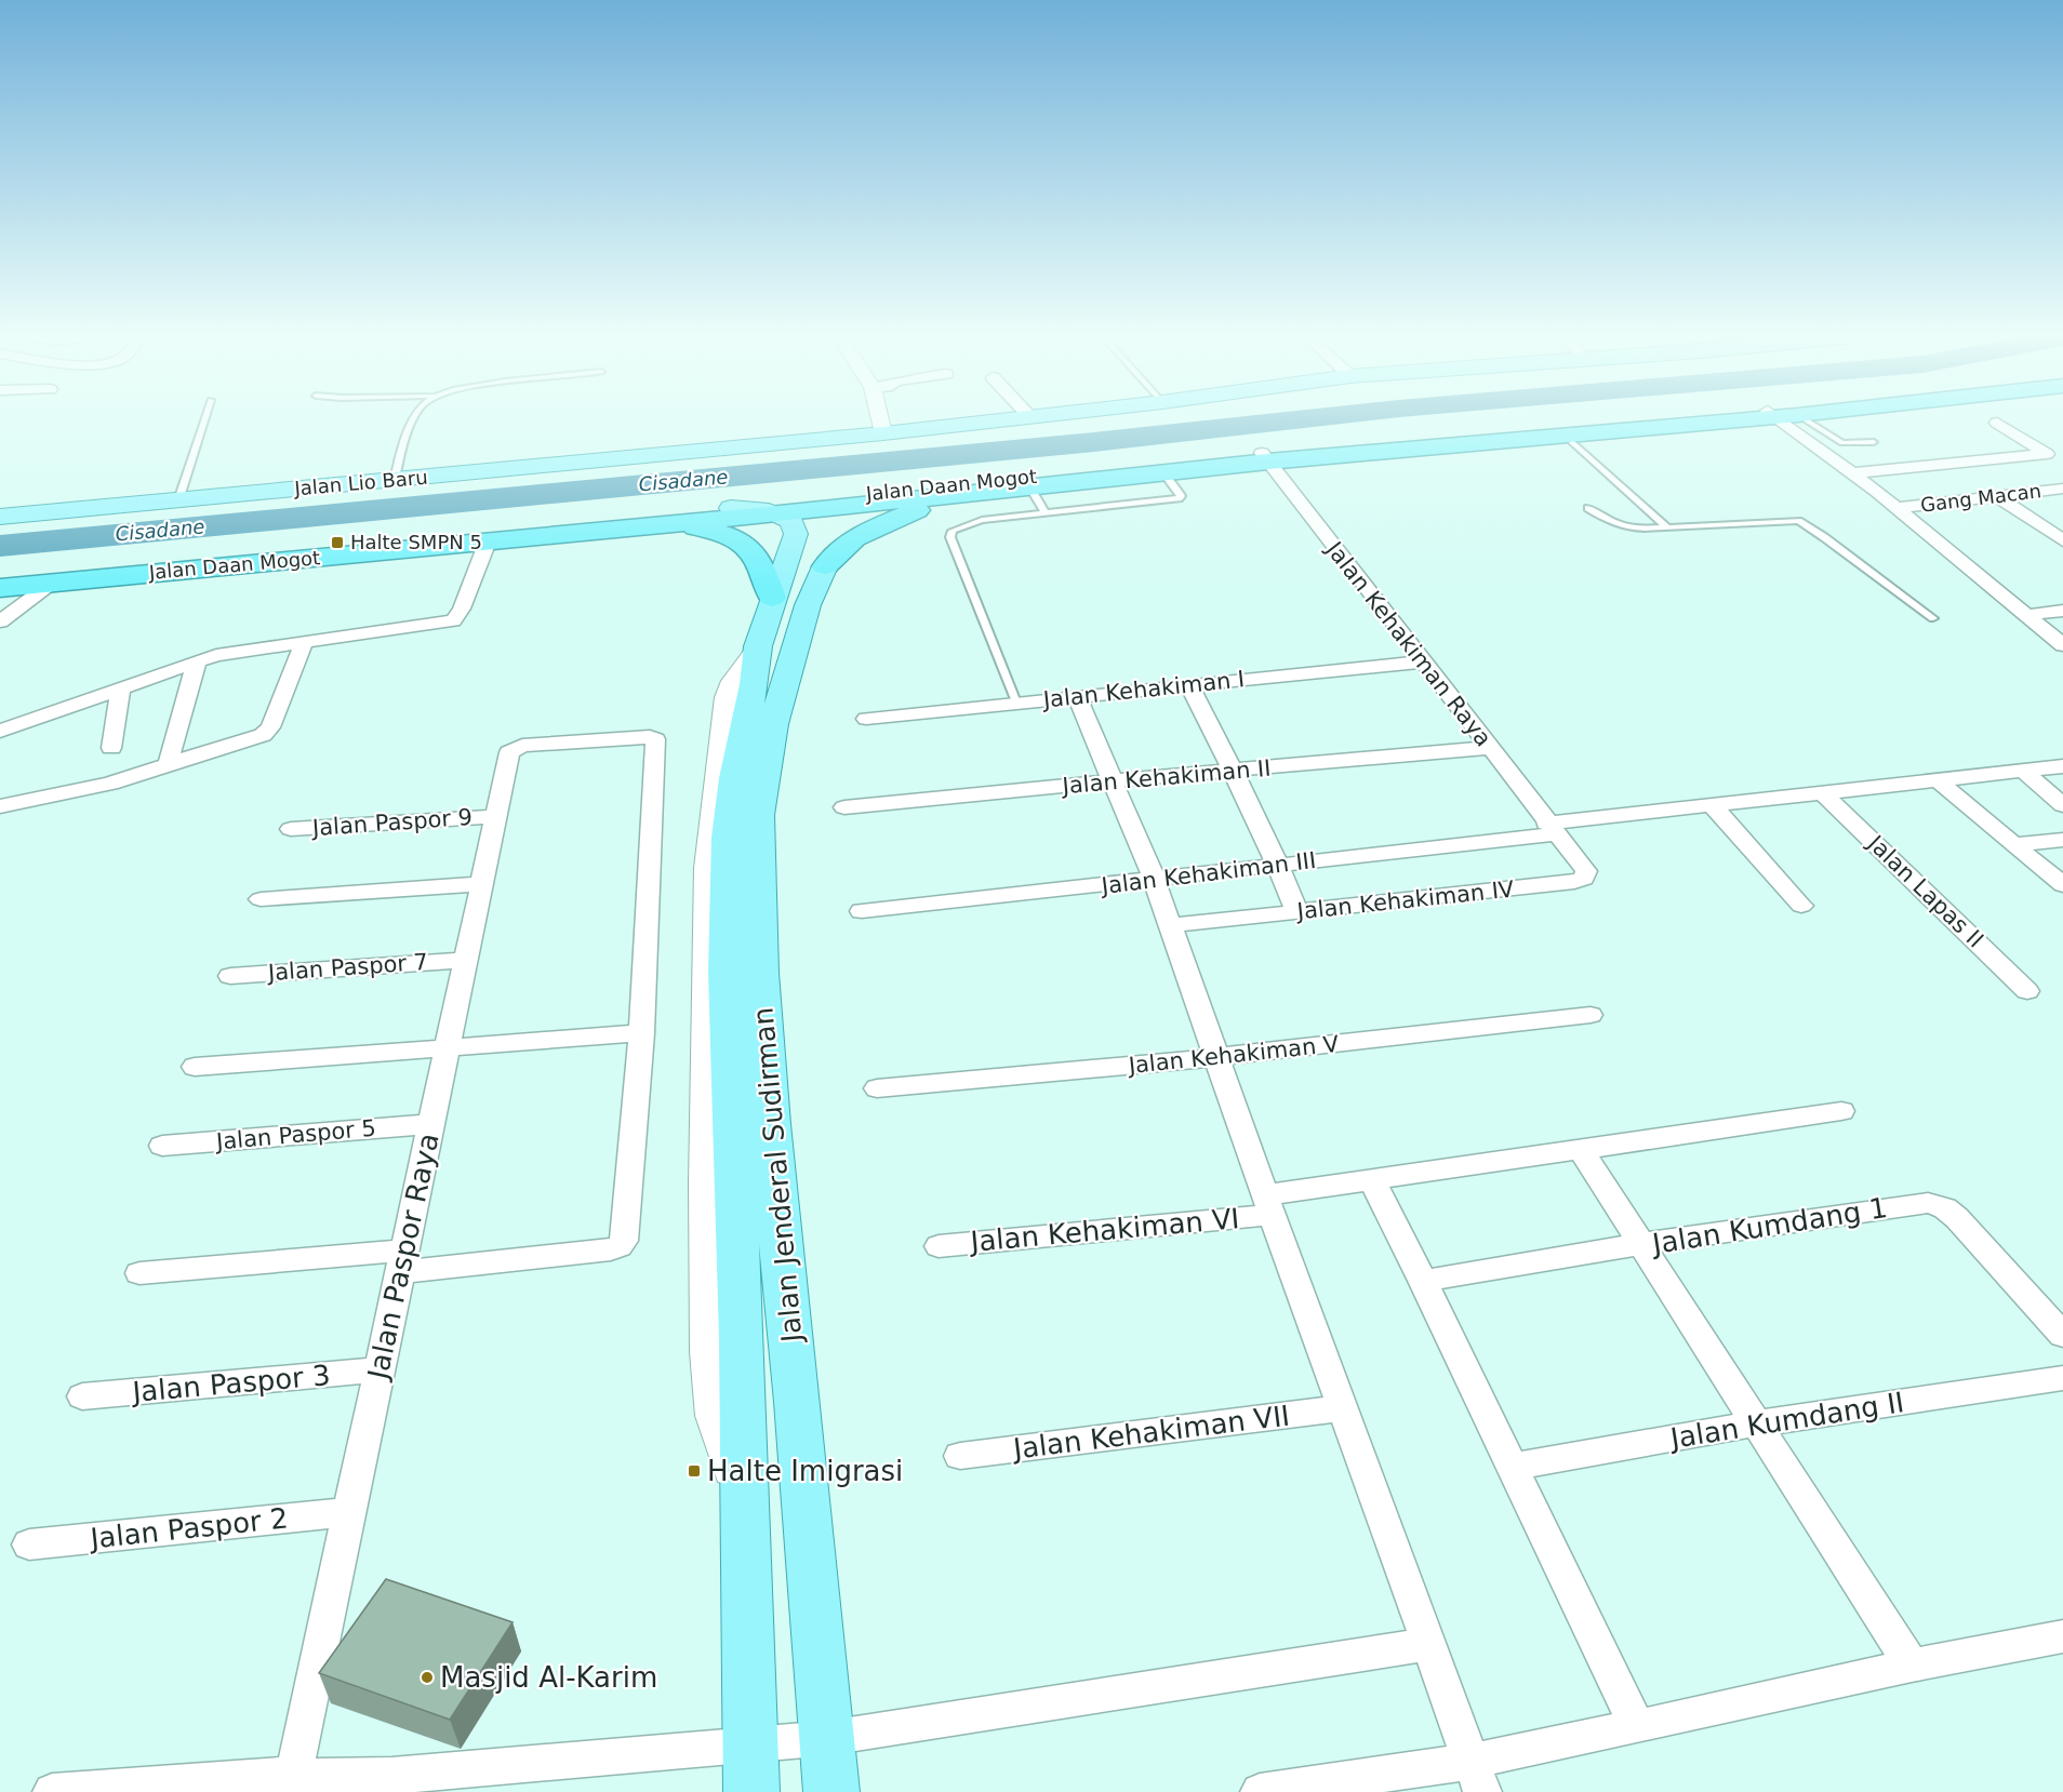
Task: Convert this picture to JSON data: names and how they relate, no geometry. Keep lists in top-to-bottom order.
{
  "streets": {
    "highway": ["Jalan Daan Mogot"],
    "main road": ["Jalan Lio Baru", "Jalan Jenderal Sudirman"],
    "street": [
      "Gang Macan",
      "Jalan Kehakiman Raya",
      "Jalan Kehakiman I",
      "Jalan Kehakiman II",
      "Jalan Paspor 9",
      "Jalan Kehakiman III",
      "Jalan Lapas II",
      "Jalan Kehakiman IV",
      "Jalan Paspor 7",
      "Jalan Kehakiman V",
      "Jalan Paspor 5",
      "Jalan Kumdang 1",
      "Jalan Kehakiman VI",
      "Jalan Paspor Raya",
      "Jalan Paspor 3",
      "Jalan Kumdang II",
      "Jalan Kehakiman VII",
      "Jalan Paspor 2"
    ]
  },
  "crossings": [
    ["Jalan Daan Mogot", "Jalan Kehakiman Raya"],
    ["Jalan Daan Mogot", "Jalan Jenderal Sudirman"],
    ["Jalan Kehakiman Raya", "Jalan Kehakiman I"],
    ["Jalan Kehakiman Raya", "Jalan Kehakiman II"],
    ["Jalan Kehakiman Raya", "Jalan Kehakiman III"],
    ["Jalan Kehakiman Raya", "Jalan Kehakiman IV"],
    ["Jalan Paspor 9", "Jalan Paspor Raya"],
    ["Jalan Kehakiman III", "Jalan Lapas II"],
    ["Jalan Kehakiman III", "Jalan Kehakiman IV"],
    ["Jalan Paspor 7", "Jalan Paspor Raya"],
    ["Jalan Paspor 5", "Jalan Paspor Raya"],
    ["Jalan Paspor Raya", "Jalan Paspor 3"],
    ["Jalan Paspor Raya", "Jalan Paspor 2"]
  ],
  "water": ["Cisadane"],
  "places": {
    "transit": ["Halte SMPN 5", "Halte Imigrasi"],
    "other": ["Masjid Al-Karim"]
  }
}
